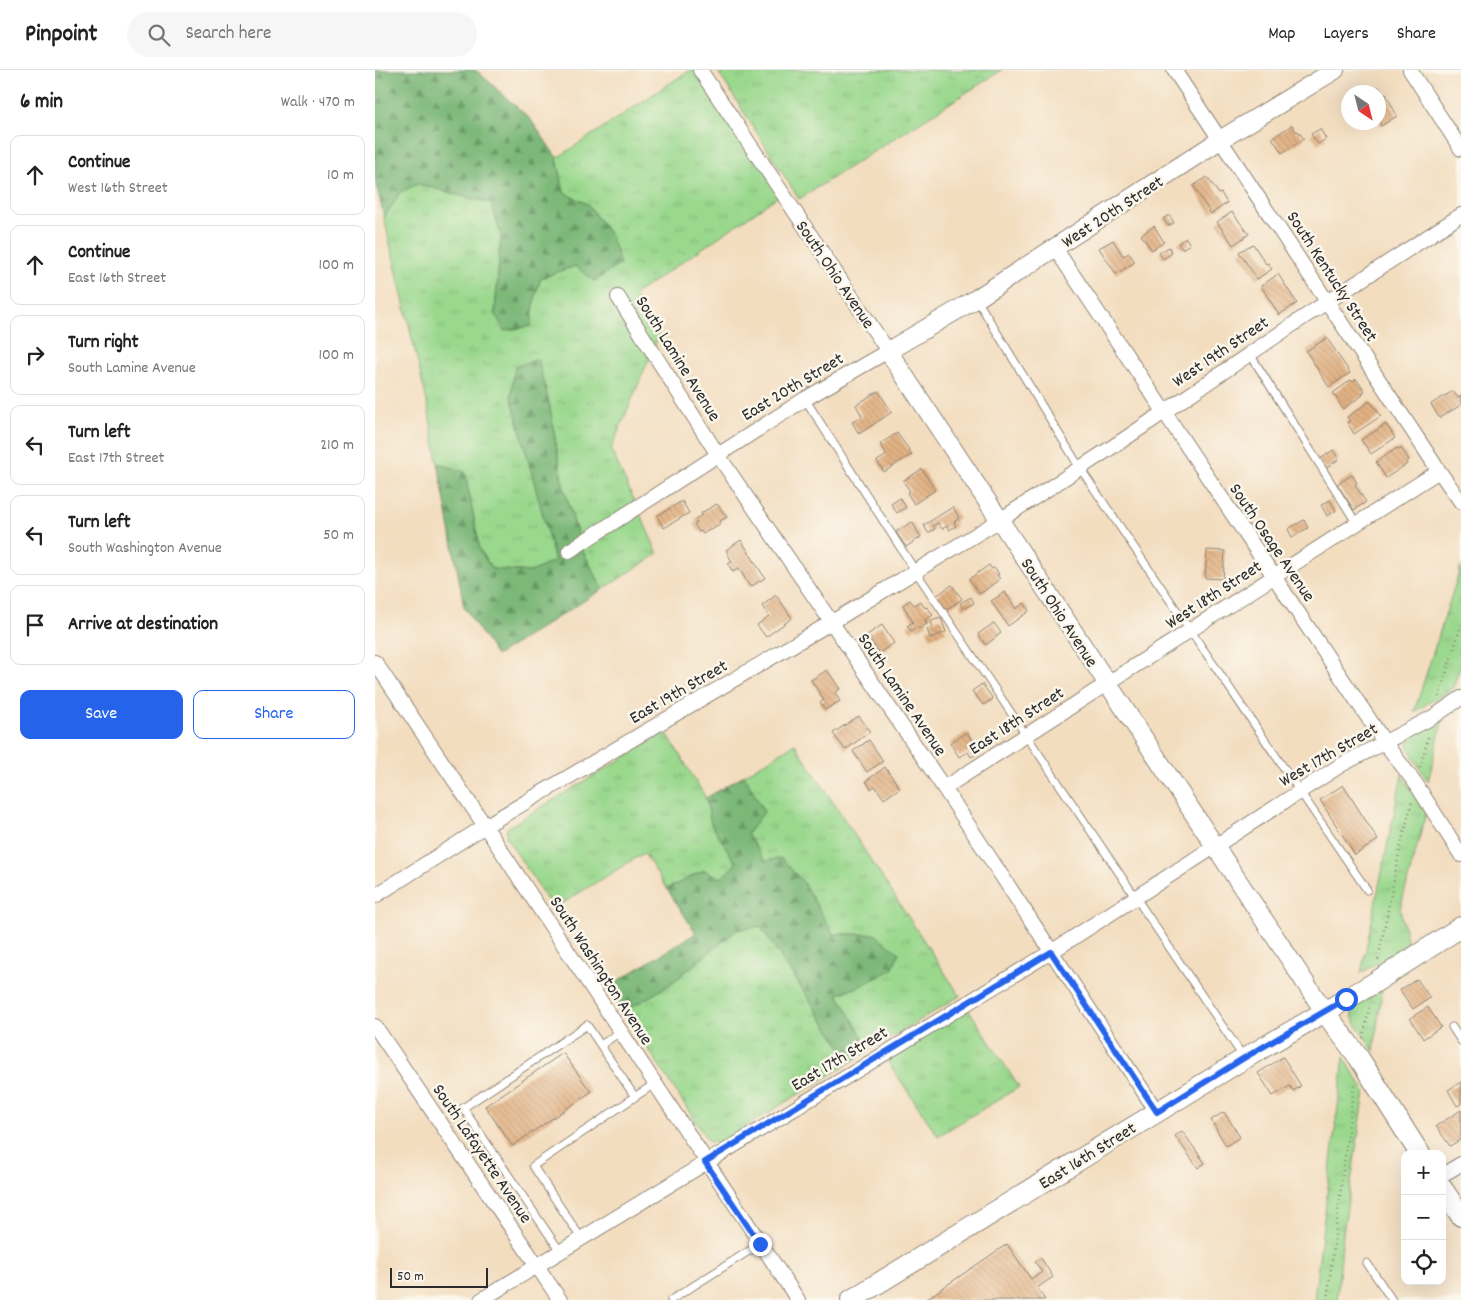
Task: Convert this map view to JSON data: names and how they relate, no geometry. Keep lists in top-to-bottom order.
{
  "streets": {
    "main road": ["South Ohio Avenue", "East 16th Street"],
    "street": [
      "West 20th Street",
      "South Kentucky Street",
      "West 19th Street",
      "South Lamine Avenue",
      "East 20th Street",
      "South Osage Avenue",
      "West 18th Street",
      "East 19th Street",
      "East 18th Street",
      "West 17th Street",
      "South Washington Avenue",
      "East 17th Street",
      "South Lafayette Avenue"
    ]
  },
  "crossings": [
    ["West 20th Street", "South Ohio Avenue"],
    ["West 20th Street", "South Kentucky Street"],
    ["West 20th Street", "East 20th Street"],
    ["West 20th Street", "South Osage Avenue"],
    ["South Ohio Avenue", "West 19th Street"],
    ["South Ohio Avenue", "East 20th Street"],
    ["South Ohio Avenue", "West 18th Street"],
    ["South Ohio Avenue", "East 19th Street"],
    ["South Ohio Avenue", "East 18th Street"],
    ["South Ohio Avenue", "West 17th Street"],
    ["South Ohio Avenue", "East 17th Street"],
    ["South Ohio Avenue", "East 16th Street"],
    ["South Kentucky Street", "West 19th Street"],
    ["South Kentucky Street", "West 18th Street"],
    ["West 19th Street", "South Osage Avenue"],
    ["West 19th Street", "East 19th Street"],
    ["South Lamine Avenue", "East 20th Street"],
    ["South Lamine Avenue", "East 19th Street"],
    ["South Lamine Avenue", "East 18th Street"],
    ["South Lamine Avenue", "East 17th Street"],
    ["South Lamine Avenue", "East 16th Street"],
    ["South Osage Avenue", "West 18th Street"],
    ["South Osage Avenue", "West 17th Street"],
    ["West 18th Street", "East 18th Street"],
    ["East 19th Street", "South Washington Avenue"],
    ["West 17th Street", "East 17th Street"],
    ["South Washington Avenue", "East 17th Street"],
    ["East 17th Street", "South Lafayette Avenue"]
  ],
  "scale_bar": "50 m",
  "north": "bottom right",
  "page": {
    "header": "Pinpoint",
    "search": "Search here",
    "nav": ["Map", "Layers", "Share"],
    "heading": ["6 min", "Walk · 470 m"],
    "list": [
      ["Continue", "West 16th Street", "10 m"],
      ["Continue", "East 16th Street", "100 m"],
      ["Turn right", "South Lamine Avenue", "100 m"],
      ["Turn left", "East 17th Street", "210 m"],
      ["Turn left", "South Washington Avenue", "50 m"],
      "Arrive at destination"
    ],
    "buttons": ["Save", "Share"],
    "map_buttons": ["+", "−"],
    "scale": "50 m"
  }
}
